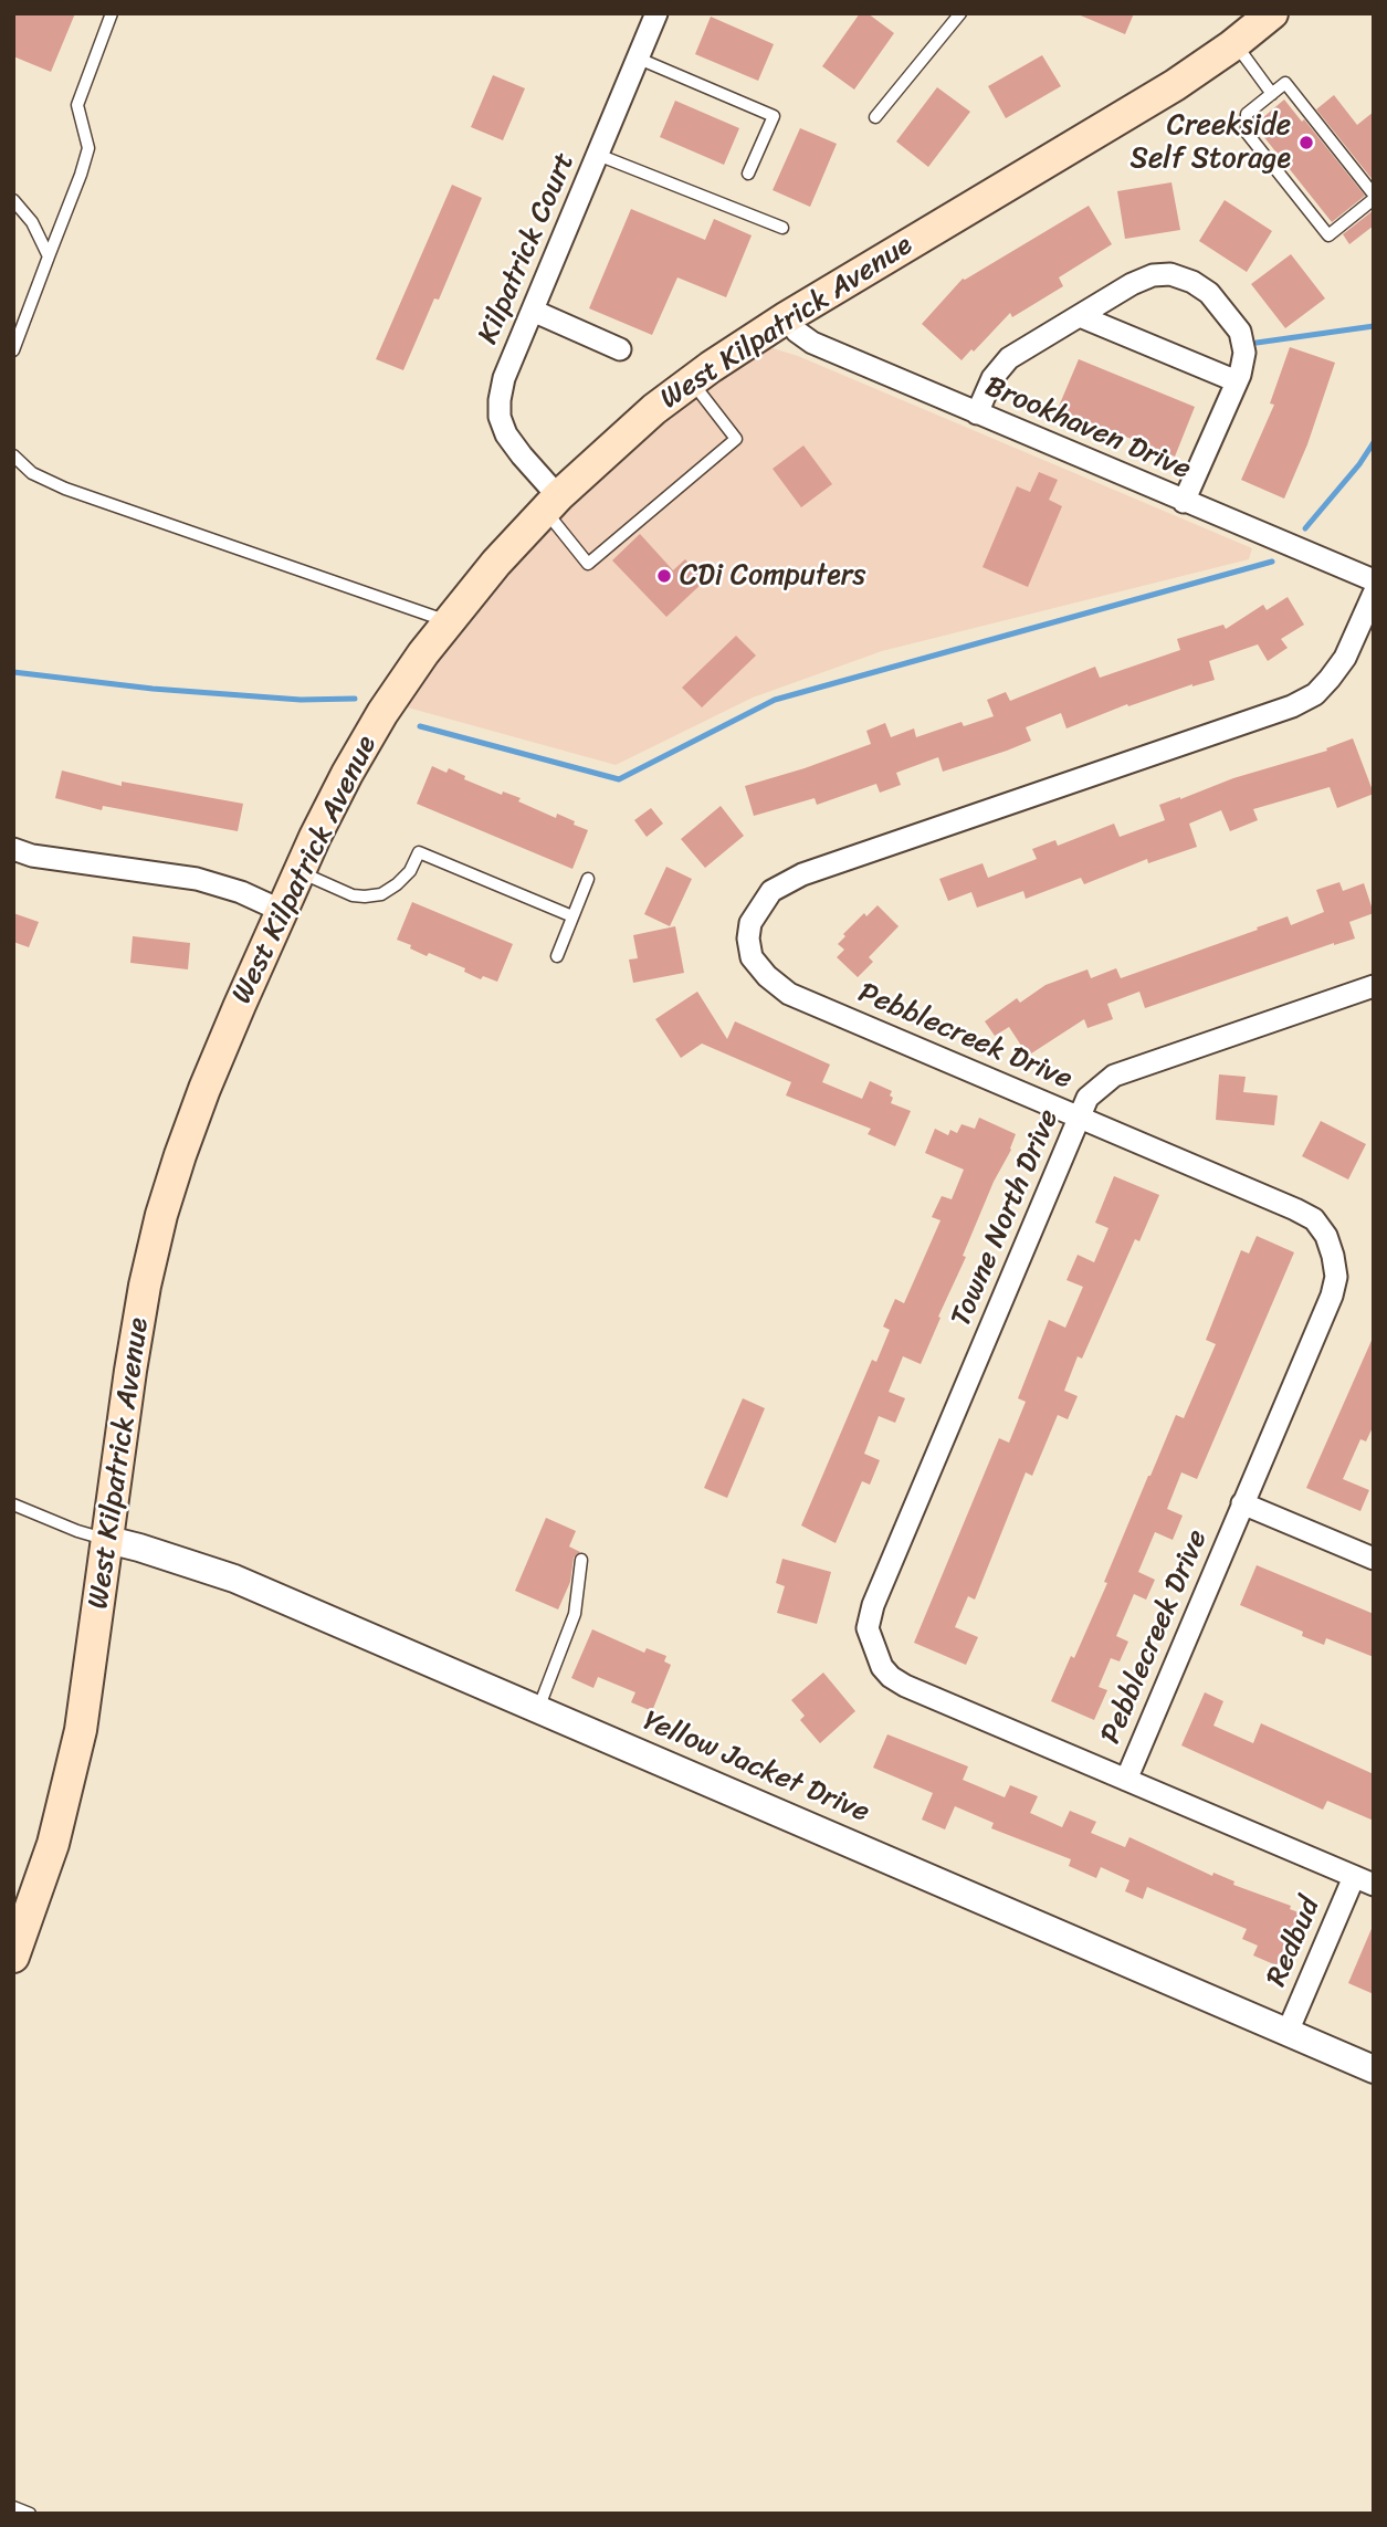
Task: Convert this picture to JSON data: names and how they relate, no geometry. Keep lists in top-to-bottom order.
{
  "streets": {
    "main road": ["West Kilpatrick Avenue"],
    "street": [
      "Kilpatrick Court",
      "Brookhaven Drive",
      "Pebblecreek Drive",
      "Towne North Drive",
      "Yellow Jacket Drive",
      "Redbud"
    ]
  },
  "crossings": [
    ["Kilpatrick Court", "West Kilpatrick Avenue"],
    ["West Kilpatrick Avenue", "Brookhaven Drive"],
    ["West Kilpatrick Avenue", "Yellow Jacket Drive"],
    ["Pebblecreek Drive", "Towne North Drive"],
    ["Yellow Jacket Drive", "Redbud"]
  ],
  "places": ["Creekside Self Storage", "CDi Computers"]
}
